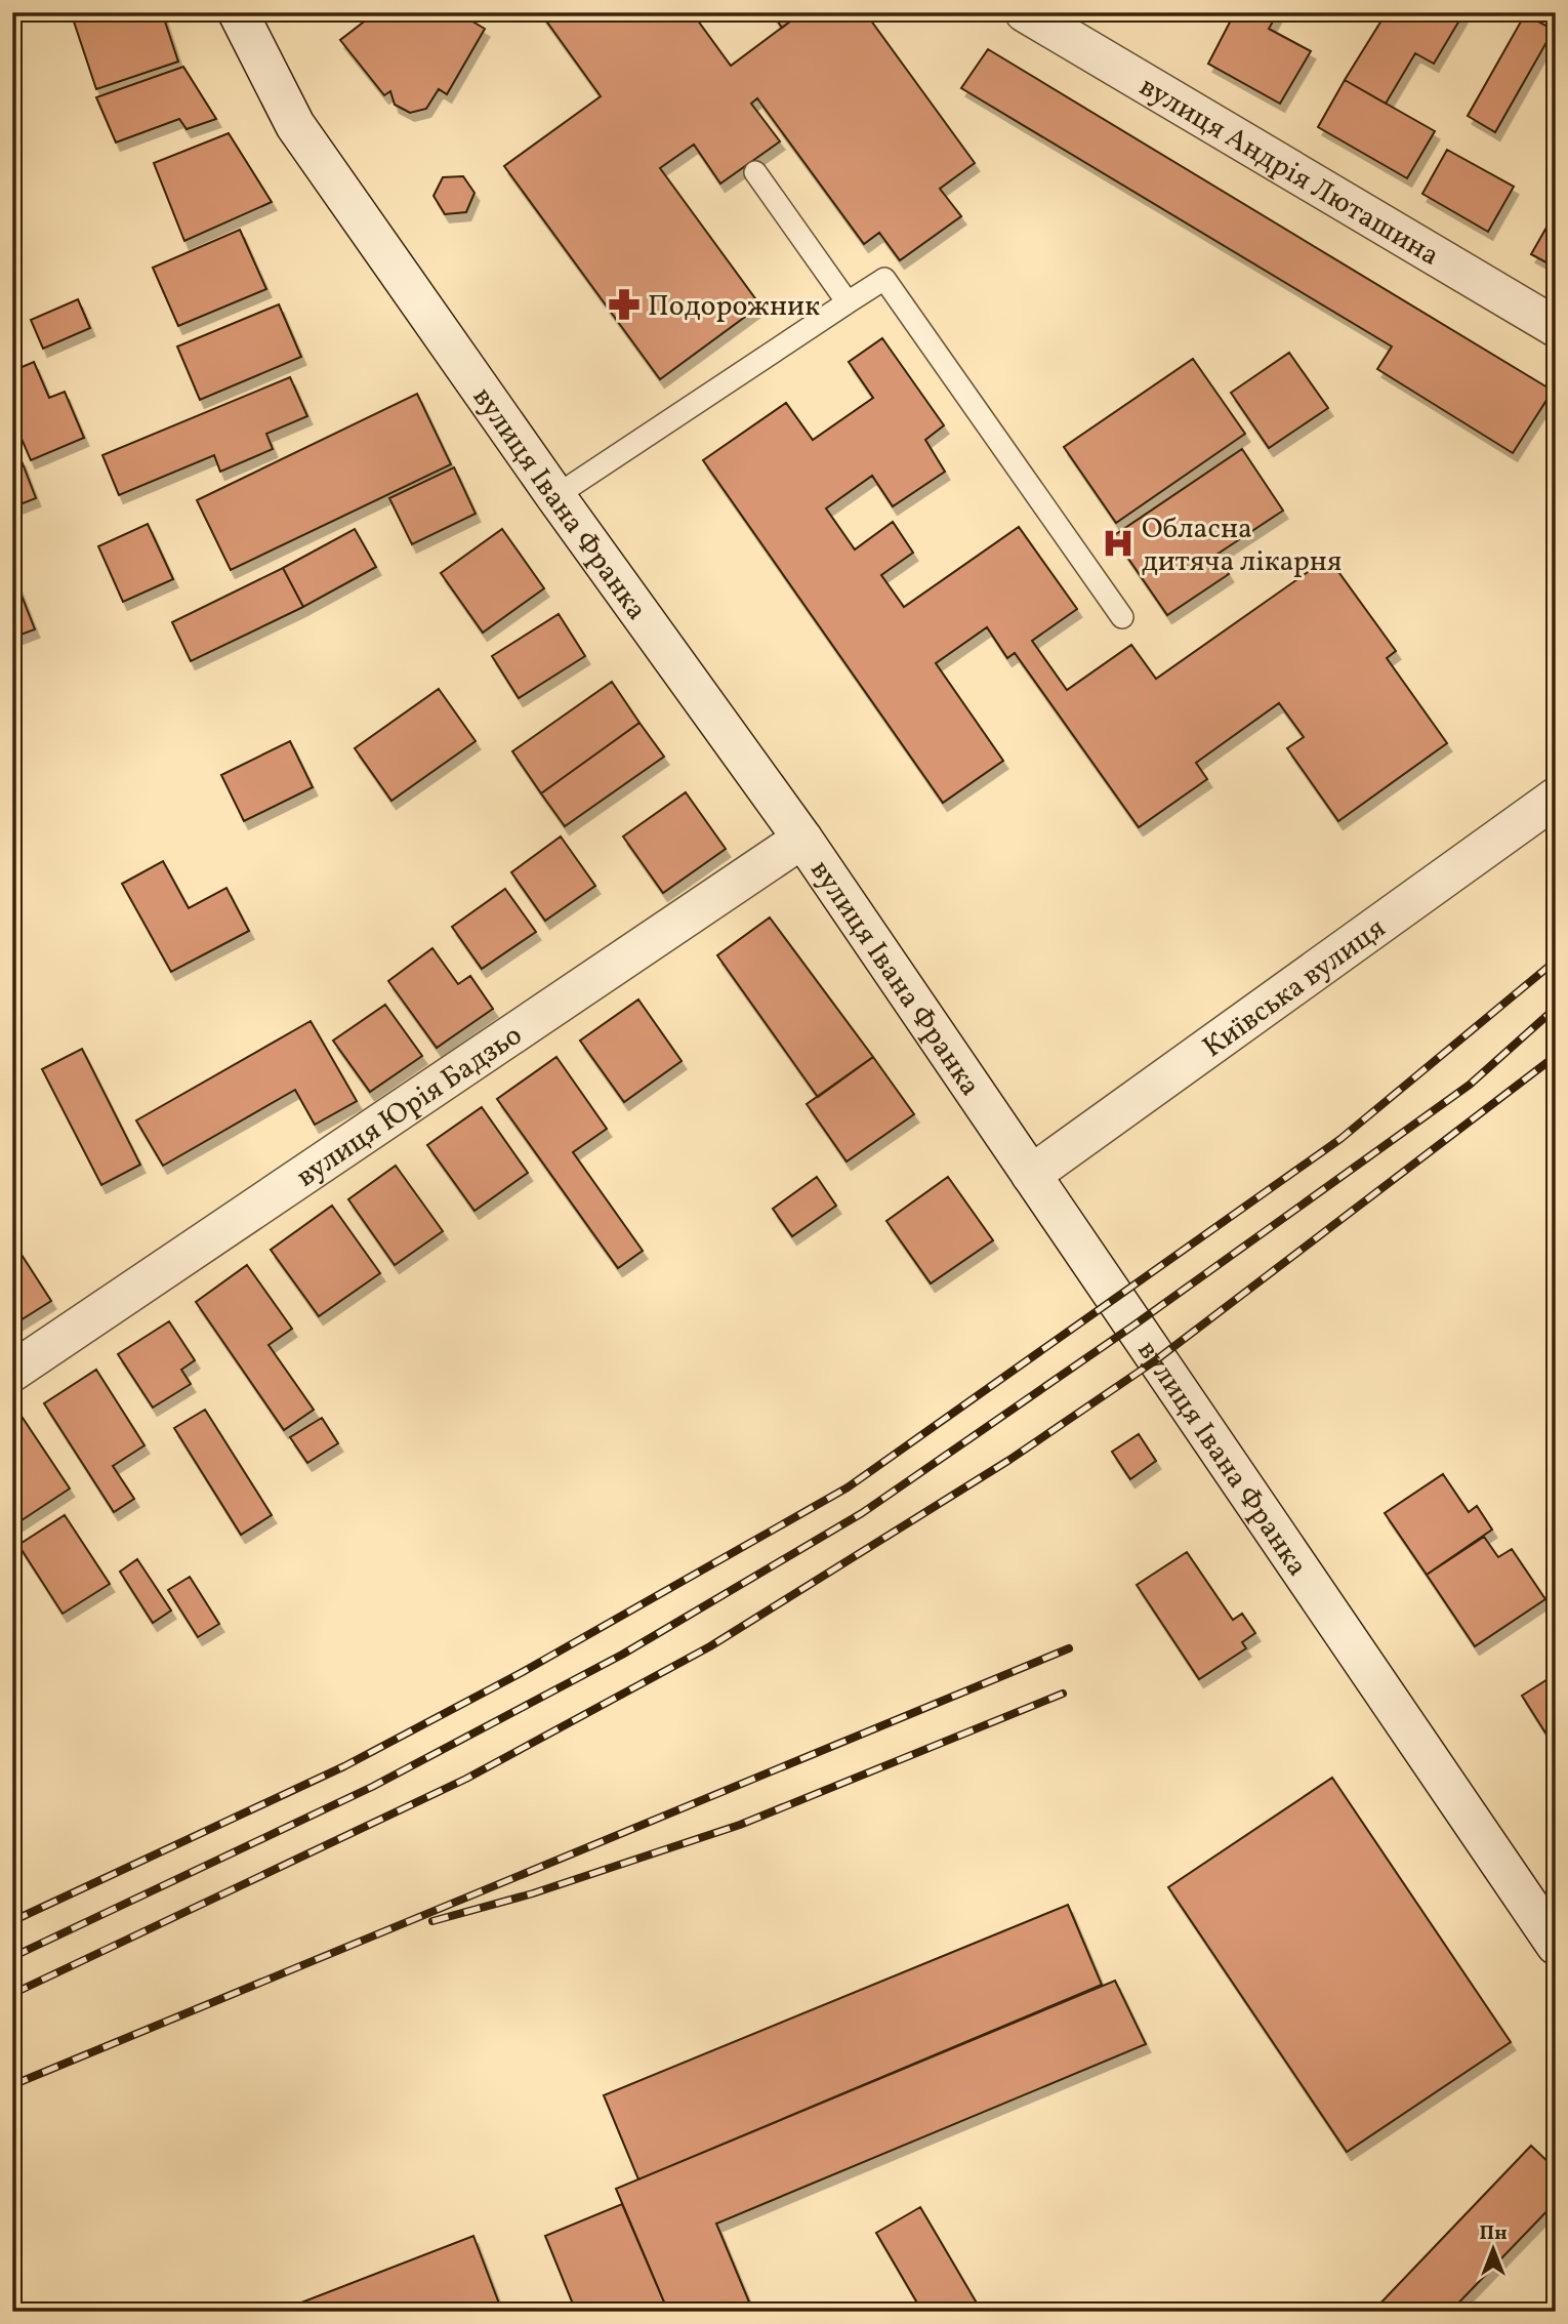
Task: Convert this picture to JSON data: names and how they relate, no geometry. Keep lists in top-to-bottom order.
{
  "streets": {
    "main road": [
      "вулиця Андрія Люташина",
      "вулиця Івана Франка",
      "Київська вулиця",
      "вулиця Юрія Бадзьо"
    ]
  },
  "crossings": [
    ["вулиця Івана Франка", "Київська вулиця"],
    ["вулиця Івана Франка", "вулиця Юрія Бадзьо"]
  ],
  "places": {
    "pharmacy": ["Подорожник"],
    "hospital": ["Обласна дитяча лікарня"]
  },
  "north": "top"
}
